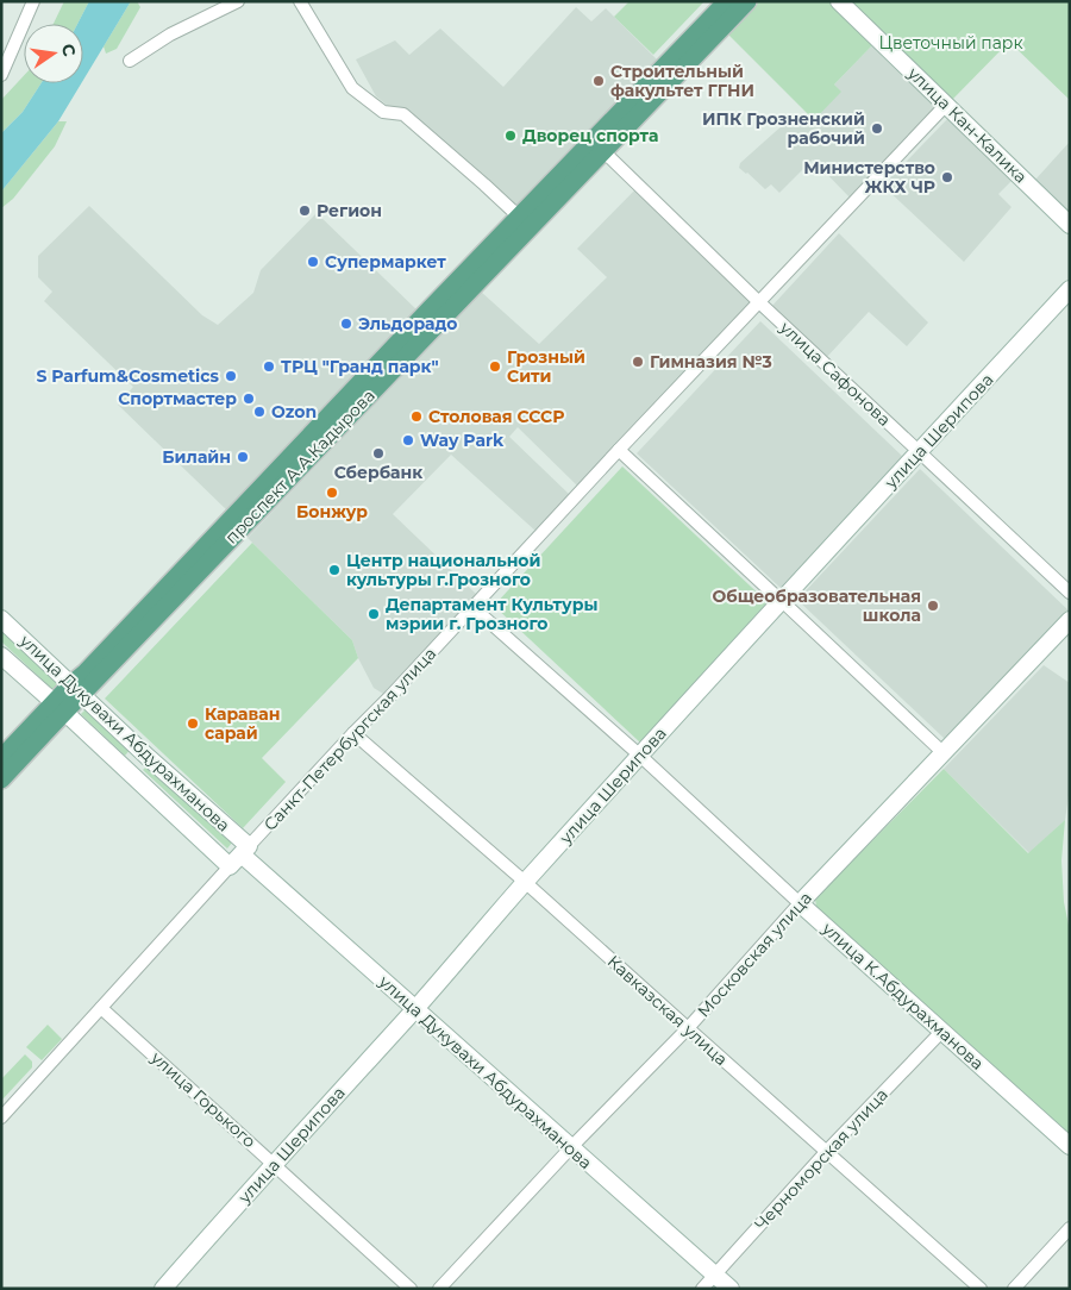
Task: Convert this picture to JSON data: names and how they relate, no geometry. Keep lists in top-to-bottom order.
{
  "streets": {
    "main road": ["проспект А.А.Кадырова"],
    "street": [
      "улица Кан-Калика",
      "улица Сафонова",
      "улица Шерипова",
      "улица Дукувахи Абдурахманова",
      "Санкт-Петербургская улица",
      "Московская улица",
      "улица К.Абдурахманова",
      "Кавказская улица",
      "улица Горького",
      "Черноморская улица"
    ]
  },
  "crossings": [
    ["улица Кан-Калика", "Санкт-Петербургская улица"],
    ["улица Сафонова", "улица Шерипова"],
    ["улица Сафонова", "проспект А.А.Кадырова"],
    ["улица Сафонова", "Санкт-Петербургская улица"],
    ["улица Шерипова", "улица Дукувахи Абдурахманова"],
    ["улица Шерипова", "улица К.Абдурахманова"],
    ["улица Шерипова", "Кавказская улица"],
    ["улица Шерипова", "улица Горького"],
    ["проспект А.А.Кадырова", "улица Дукувахи Абдурахманова"],
    ["улица Дукувахи Абдурахманова", "Санкт-Петербургская улица"],
    ["улица Дукувахи Абдурахманова", "Московская улица"],
    ["улица Дукувахи Абдурахманова", "Черноморская улица"],
    ["Санкт-Петербургская улица", "улица К.Абдурахманова"],
    ["Санкт-Петербургская улица", "Кавказская улица"],
    ["Санкт-Петербургская улица", "улица Горького"],
    ["Московская улица", "улица К.Абдурахманова"],
    ["Московская улица", "Кавказская улица"],
    ["улица К.Абдурахманова", "Черноморская улица"],
    ["Кавказская улица", "Черноморская улица"]
  ],
  "parks": ["Цветочный парк"],
  "places": [
    "Строительный факультет ГГНИ",
    "ИПК Грозненский рабочий",
    "Дворец спорта",
    "Министерство ЖКХ ЧР",
    "Регион",
    "Супермаркет",
    "Эльдорадо",
    "Гимназия №3",
    "ТРЦ \"Гранд парк\"",
    "Грозный Сити",
    "S Parfum&Cosmetics",
    "Спортмастер",
    "Ozon",
    "Столовая СССР",
    "Way Park",
    "Сбербанк",
    "Билайн",
    "Бонжур",
    "Центр национальной культуры г.Грозного",
    "Общеобразовательная школа",
    "Департамент Культуры мэрии г. Грозного",
    "Караван сарай"
  ],
  "north": "right"
}
